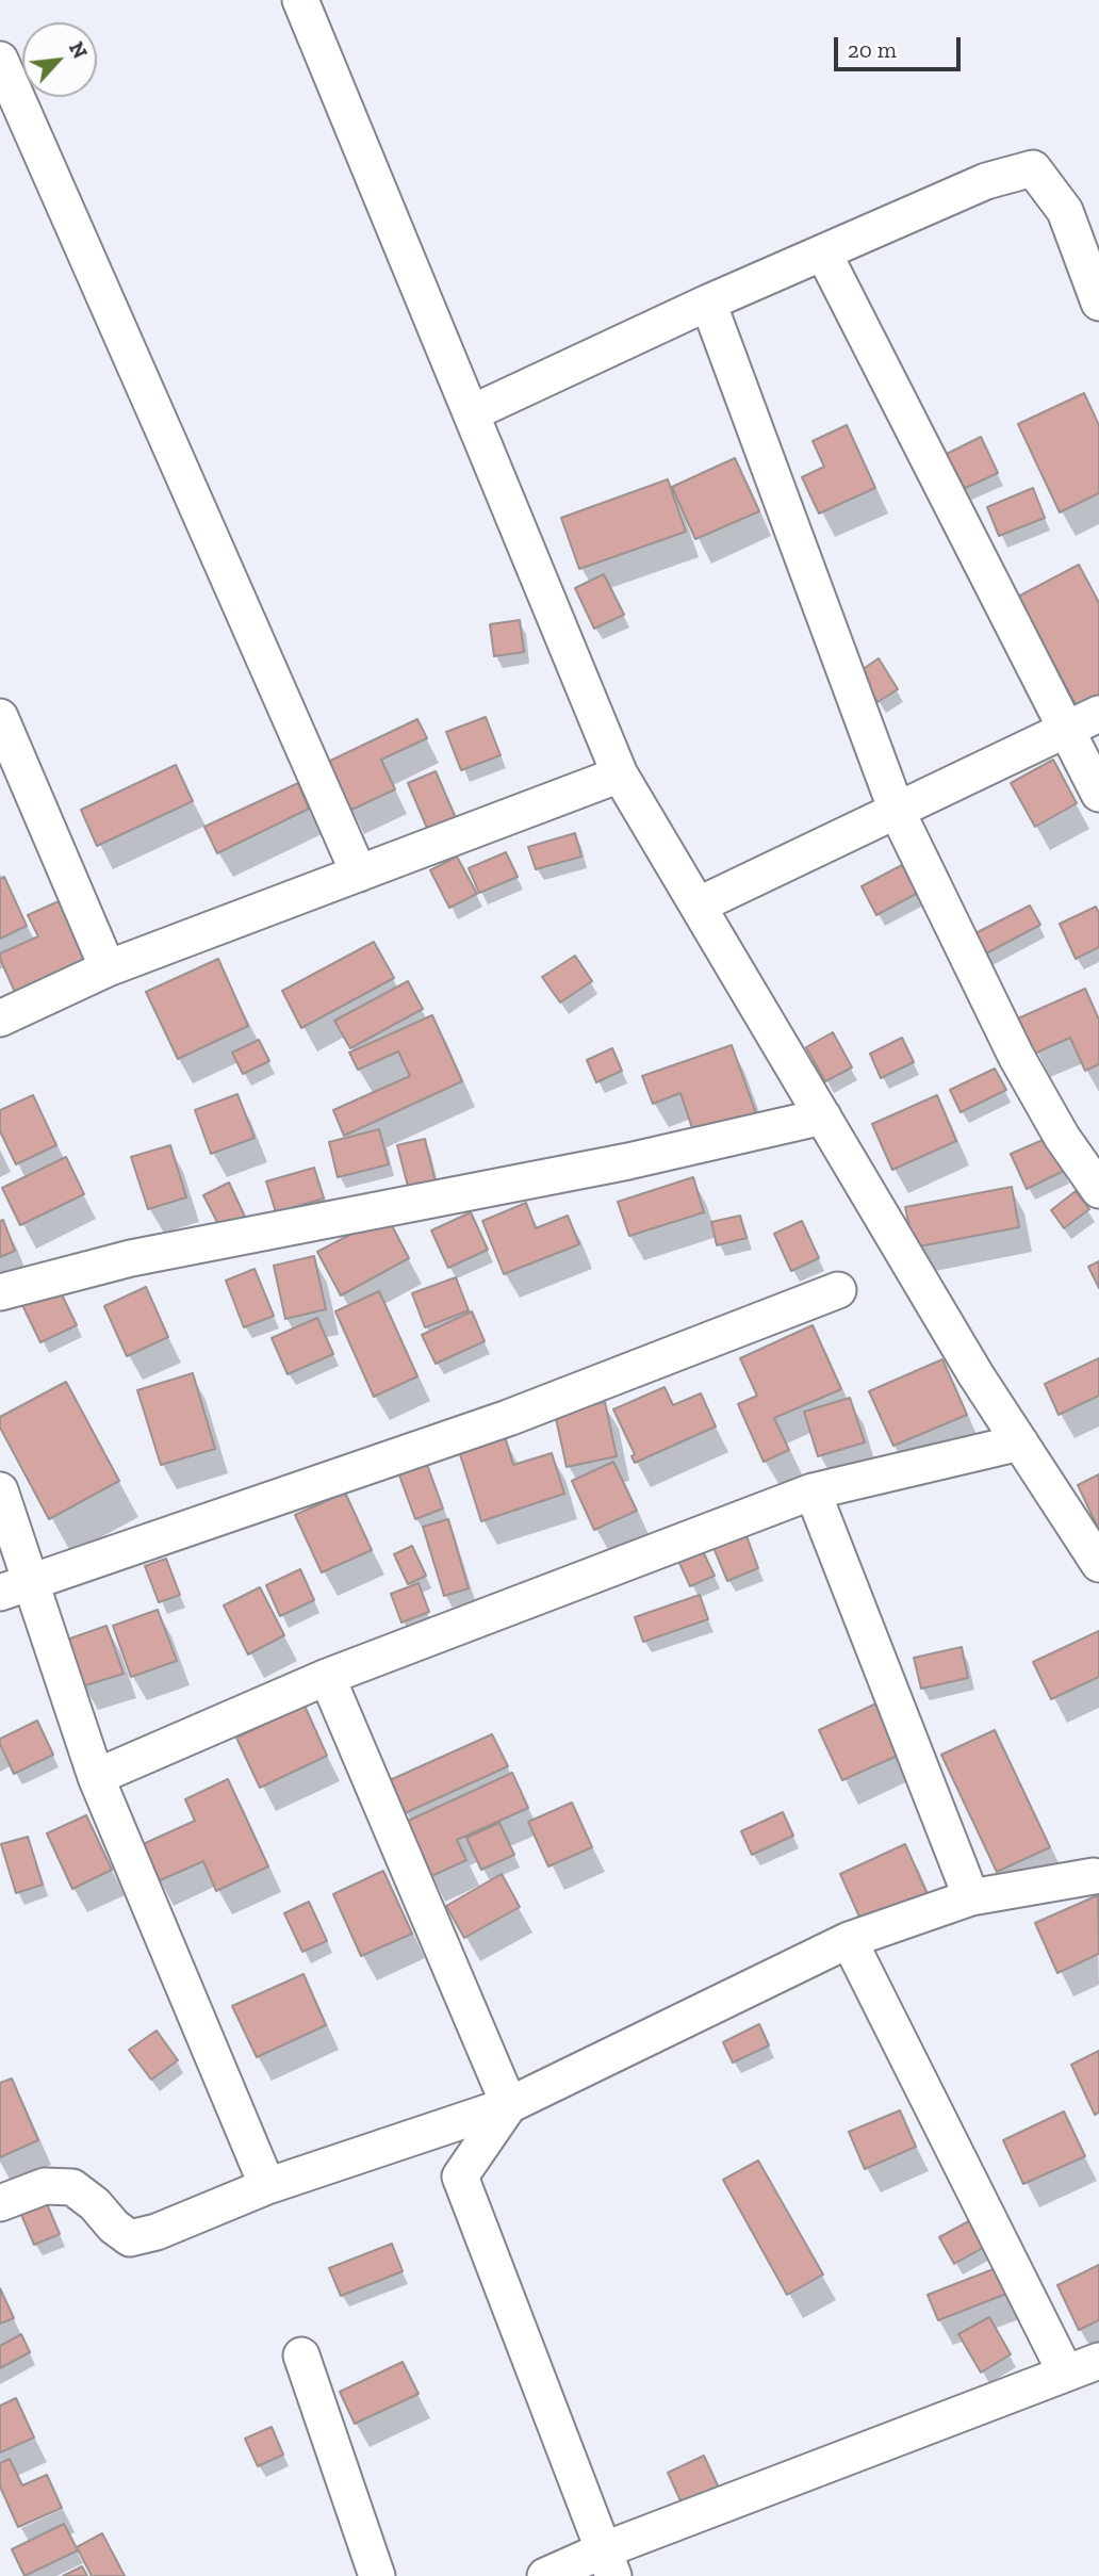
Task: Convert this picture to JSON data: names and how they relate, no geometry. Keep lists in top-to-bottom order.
{
  "scale_bar": "20 m",
  "north": "top right"
}
